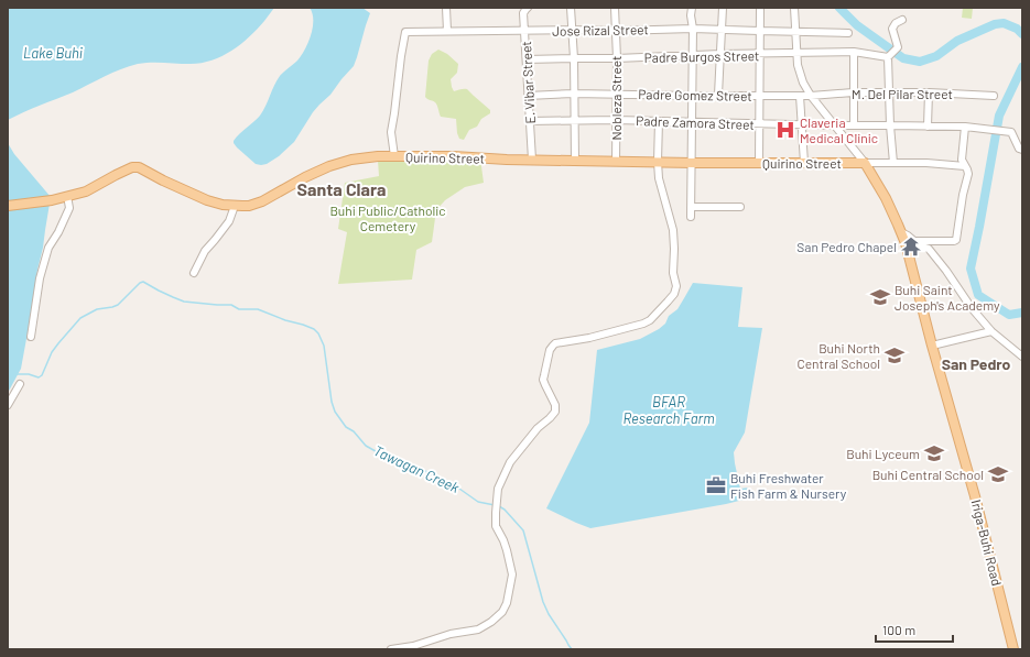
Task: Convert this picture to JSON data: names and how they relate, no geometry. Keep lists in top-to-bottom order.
{
  "streets": {
    "main road": ["Quirino Street", "Iriga-Buhi Road"],
    "street": [
      "Jose Rizal Street",
      "Padre Burgos Street",
      "E. Vibar Street",
      "M. Del Pilar Street",
      "Padre Gomez Street",
      "Nobleza Street",
      "Padre Zamora Street"
    ]
  },
  "crossings": [
    ["Jose Rizal Street", "E. Vibar Street"],
    ["Jose Rizal Street", "Nobleza Street"],
    ["Jose Rizal Street", "Quirino Street"],
    ["Padre Burgos Street", "E. Vibar Street"],
    ["Padre Burgos Street", "Nobleza Street"],
    ["E. Vibar Street", "Padre Gomez Street"],
    ["E. Vibar Street", "Padre Zamora Street"],
    ["E. Vibar Street", "Quirino Street"],
    ["M. Del Pilar Street", "Padre Gomez Street"],
    ["Padre Gomez Street", "Nobleza Street"],
    ["Nobleza Street", "Padre Zamora Street"],
    ["Nobleza Street", "Quirino Street"],
    ["Quirino Street", "Iriga-Buhi Road"]
  ],
  "districts": ["Santa Clara", "San Pedro"],
  "water": ["Lake Buhi", "BFAR Research Farm", "Tawagan Creek"],
  "parks": ["Buhi Public/Catholic Cemetery"],
  "places": {
    "hospital": ["Claveria Medical Clinic"],
    "temple": ["San Pedro Chapel"],
    "school or university": [
      "Buhi Saint Joseph's Academy",
      "Buhi North Central School",
      "Buhi Lyceum",
      "Buhi Central School"
    ],
    "office": ["Buhi Freshwater Fish Farm & Nursery"]
  },
  "scale_bar": "100 m"
}
